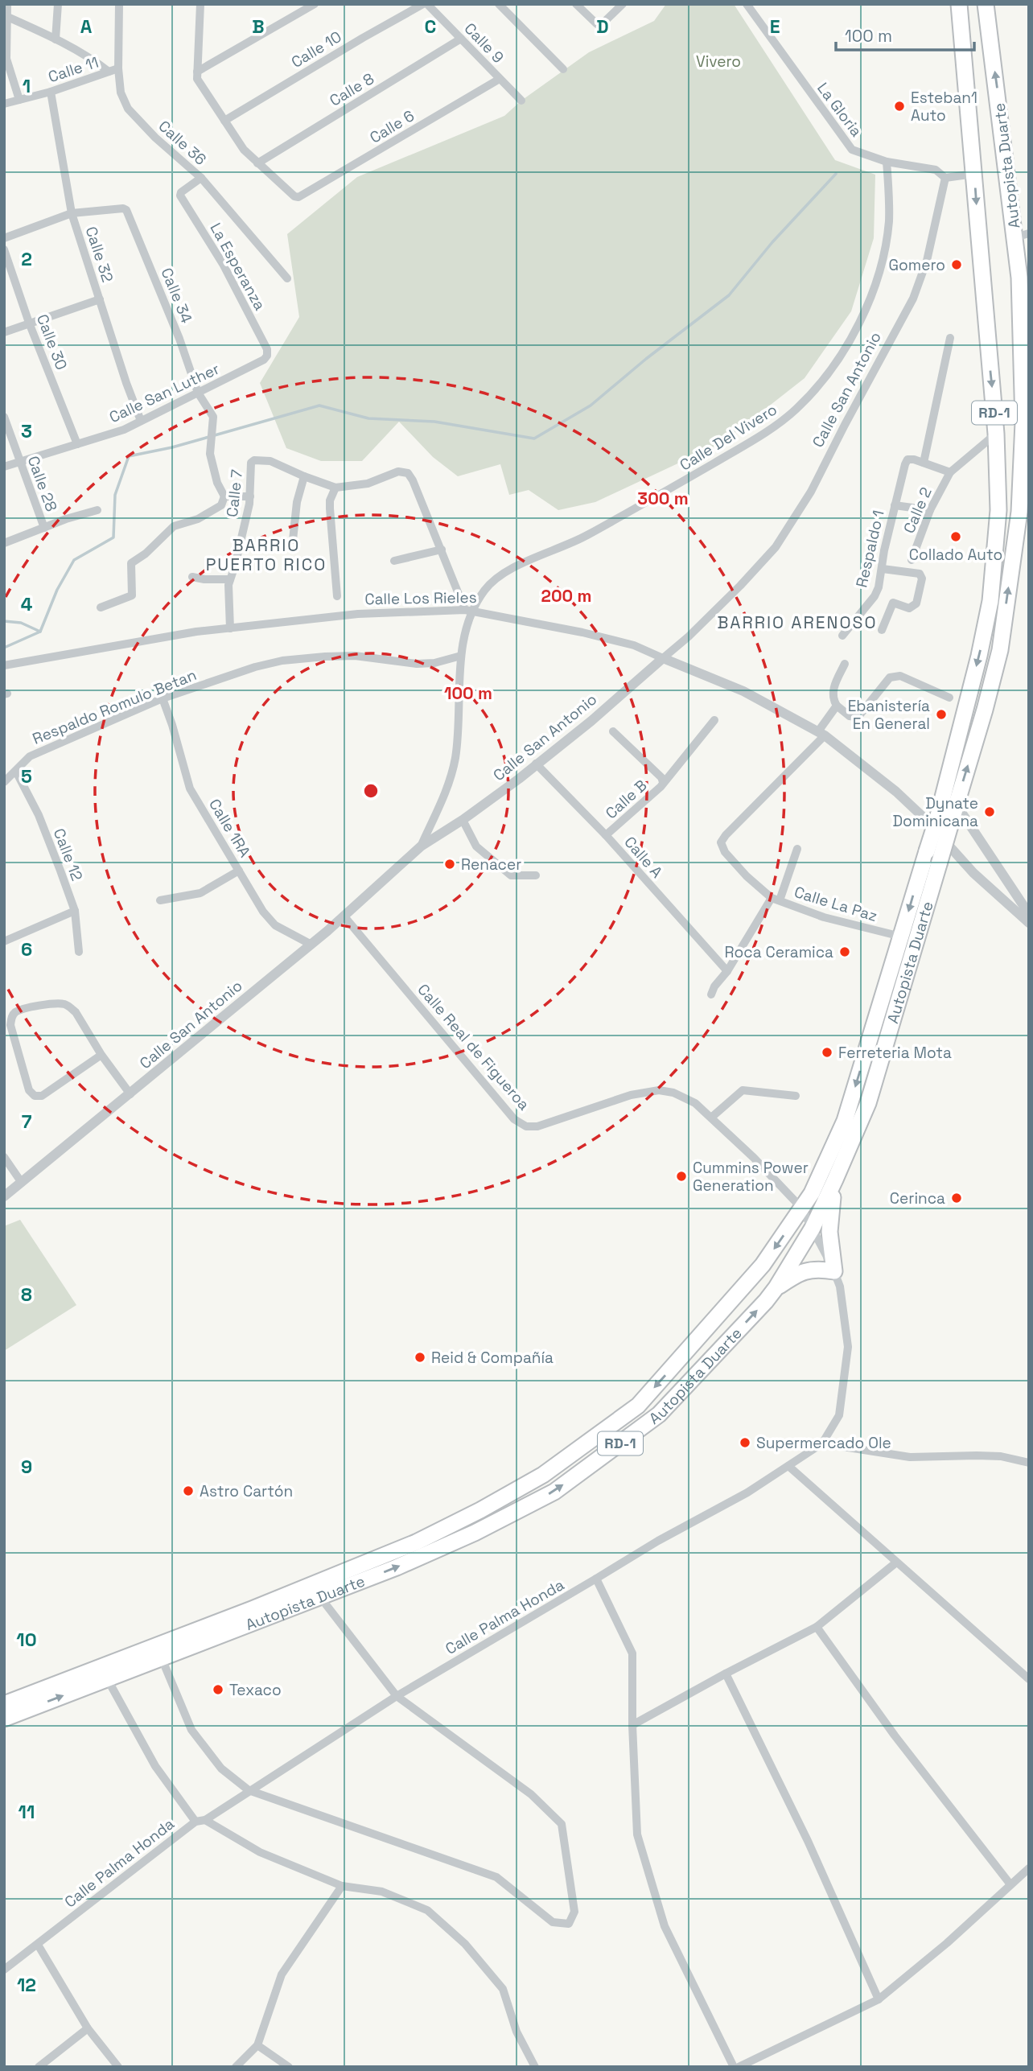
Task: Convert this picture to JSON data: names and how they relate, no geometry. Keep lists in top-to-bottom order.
{
  "streets": {
    "highway": ["Autopista Duarte", "RD-1"],
    "street": [
      "Calle 9",
      "Calle 10",
      "Calle 11",
      "Calle 8",
      "La Gloria",
      "Calle 6",
      "Calle 36",
      "Calle 32",
      "La Esperanza",
      "Calle 34",
      "Calle 30",
      "Calle San Antonio",
      "Calle San Luther",
      "Calle Del Vivero",
      "Calle 28",
      "Calle 7",
      "Calle 2",
      "Respaldo 1",
      "Calle Los Rieles",
      "Respaldo Romulo Betan",
      "Calle B",
      "Calle 1RA",
      "Calle 12",
      "Calle A",
      "Calle La Paz",
      "Calle Real de Figueroa",
      "Calle Palma Honda"
    ]
  },
  "crossings": [
    ["Calle 9", "Calle 10"],
    ["Calle 9", "Calle 8"],
    ["Calle 9", "Calle 6"],
    ["Calle 11", "Calle 36"],
    ["Calle 11", "Calle 32"],
    ["Calle 8", "Calle 6"],
    ["La Gloria", "Calle San Antonio"],
    ["La Gloria", "Calle Del Vivero"],
    ["Calle 36", "La Esperanza"],
    ["Autopista Duarte", "Calle Los Rieles"],
    ["Autopista Duarte", "Calle La Paz"],
    ["Autopista Duarte", "Calle Real de Figueroa"],
    ["Autopista Duarte", "Calle Palma Honda"],
    ["Calle 32", "Calle 34"],
    ["Calle 32", "Calle San Luther"],
    ["La Esperanza", "Calle San Luther"],
    ["Calle 34", "Calle San Luther"],
    ["Calle 30", "Calle San Luther"],
    ["Calle San Antonio", "Calle Del Vivero"],
    ["Calle San Antonio", "Calle Los Rieles"],
    ["Calle San Antonio", "Calle 1RA"],
    ["Calle San Antonio", "Calle A"],
    ["Calle San Antonio", "Calle Real de Figueroa"],
    ["Calle San Luther", "Calle 28"],
    ["Calle Del Vivero", "Calle Los Rieles"],
    ["Calle Del Vivero", "Respaldo Romulo Betan"],
    ["Calle 7", "Calle Los Rieles"],
    ["Calle Los Rieles", "Calle La Paz"],
    ["Respaldo Romulo Betan", "Calle 1RA"],
    ["Respaldo Romulo Betan", "Calle 12"],
    ["Calle B", "Calle A"],
    ["Calle Real de Figueroa", "Calle Palma Honda"]
  ],
  "districts": ["BARRIO PUERTO RICO", "BARRIO ARENOSO"],
  "parks": ["Vivero"],
  "places": [
    "Esteban1 Auto",
    "Gomero",
    "Collado Auto",
    "Ebanistería En General",
    "Dynate Dominicana",
    "Renacer",
    "Roca Ceramica",
    "Ferreteria Mota",
    "Cummins Power Generation",
    "Cerinca",
    "Reid & Compañía",
    "Supermercado Ole",
    "Astro Cartón",
    "Texaco"
  ],
  "scale_bar": "100 m",
  "grid": {
    "columns": [
      "A",
      "B",
      "C",
      "D",
      "E"
    ],
    "rows": [
      "1",
      "2",
      "3",
      "4",
      "5",
      "6",
      "7",
      "8",
      "9",
      "10",
      "11",
      "12"
    ]
  },
  "rings": ["300 m", "200 m", "100 m"]
}
